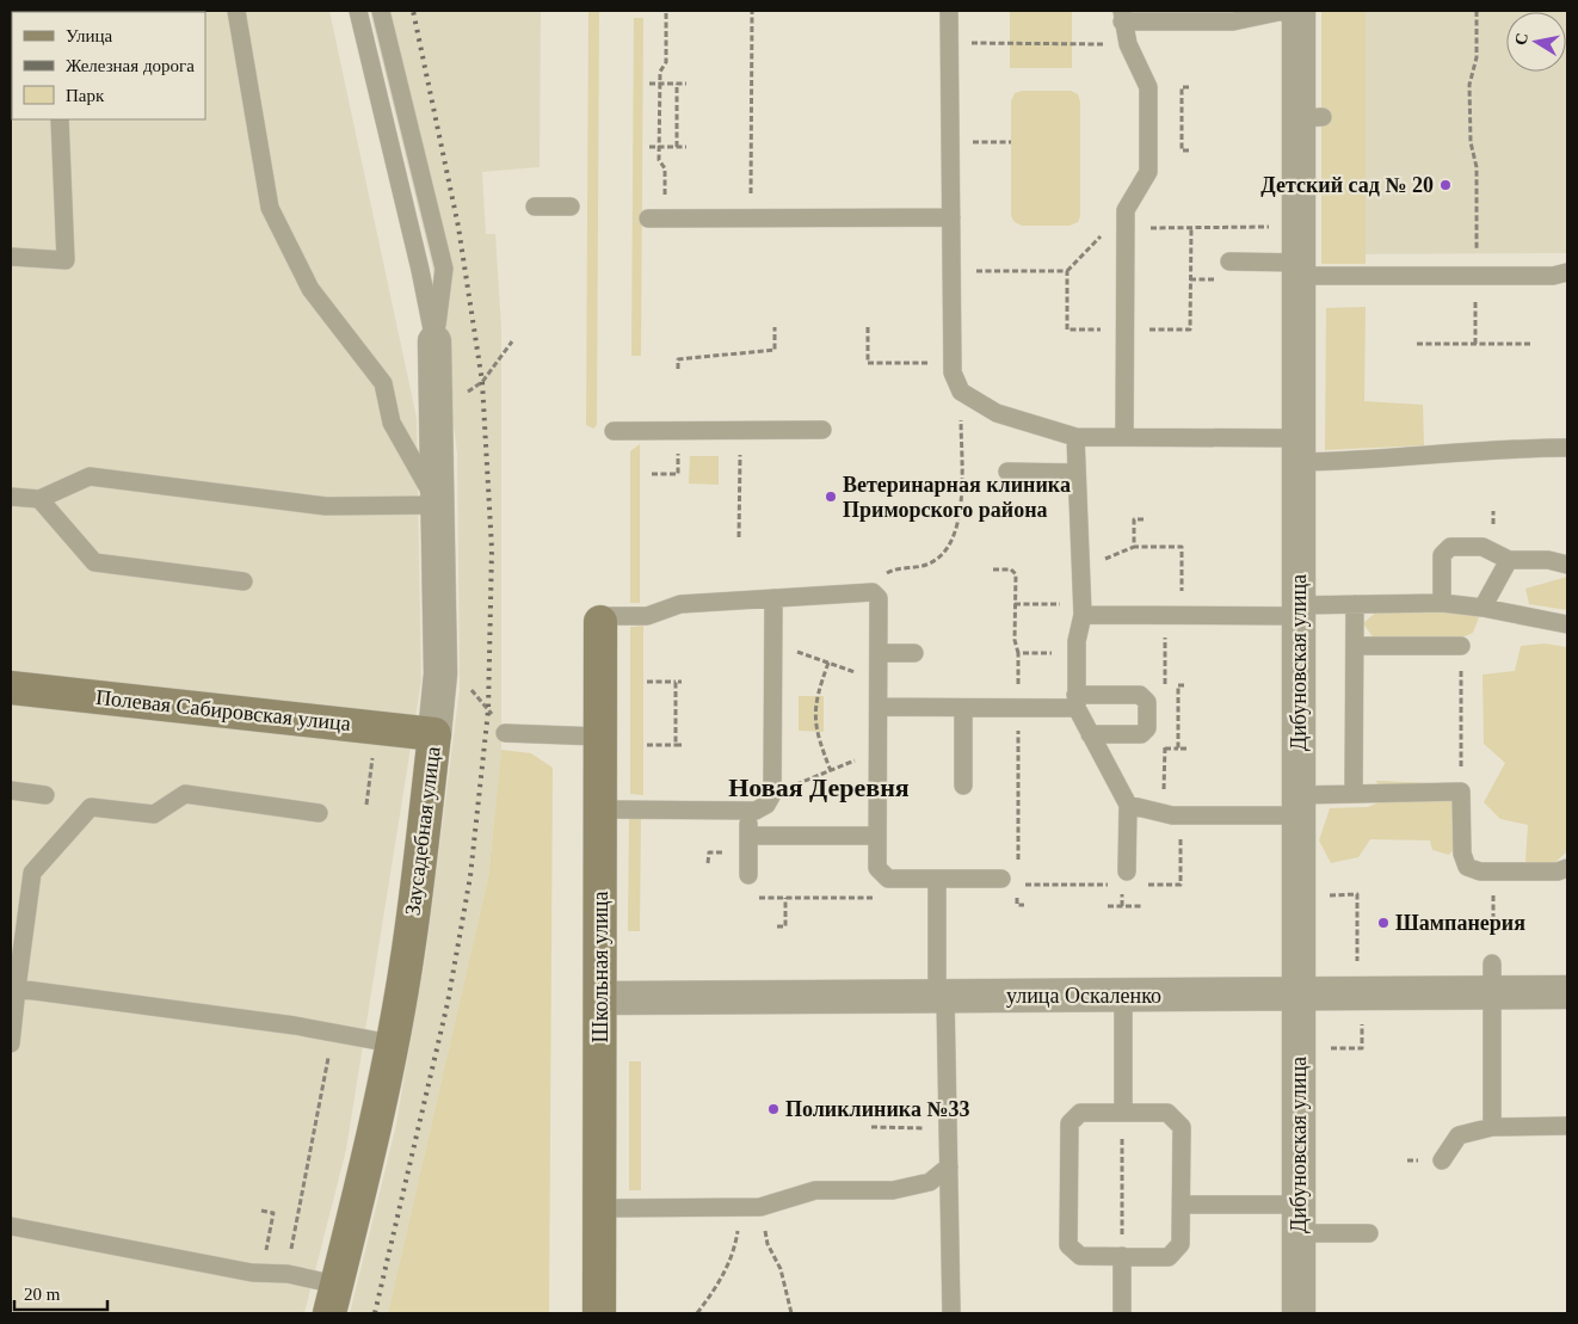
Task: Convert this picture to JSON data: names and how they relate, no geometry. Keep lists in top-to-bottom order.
{
  "streets": {
    "street": [
      "Дибуновская улица",
      "Полевая Сабировская улица",
      "Заусадебная улица",
      "Школьная улица",
      "улица Оскаленко"
    ]
  },
  "crossings": [
    ["Дибуновская улица", "улица Оскаленко"],
    ["Полевая Сабировская улица", "Заусадебная улица"],
    ["Школьная улица", "улица Оскаленко"]
  ],
  "districts": ["Новая Деревня"],
  "places": [
    "Детский сад № 20",
    "Ветеринарная клиника Приморского района",
    "Шампанерия",
    "Поликлиника №33"
  ],
  "legend": ["Улица", "Железная дорога", "Парк"],
  "scale_bar": "20 m",
  "north": "left"
}
